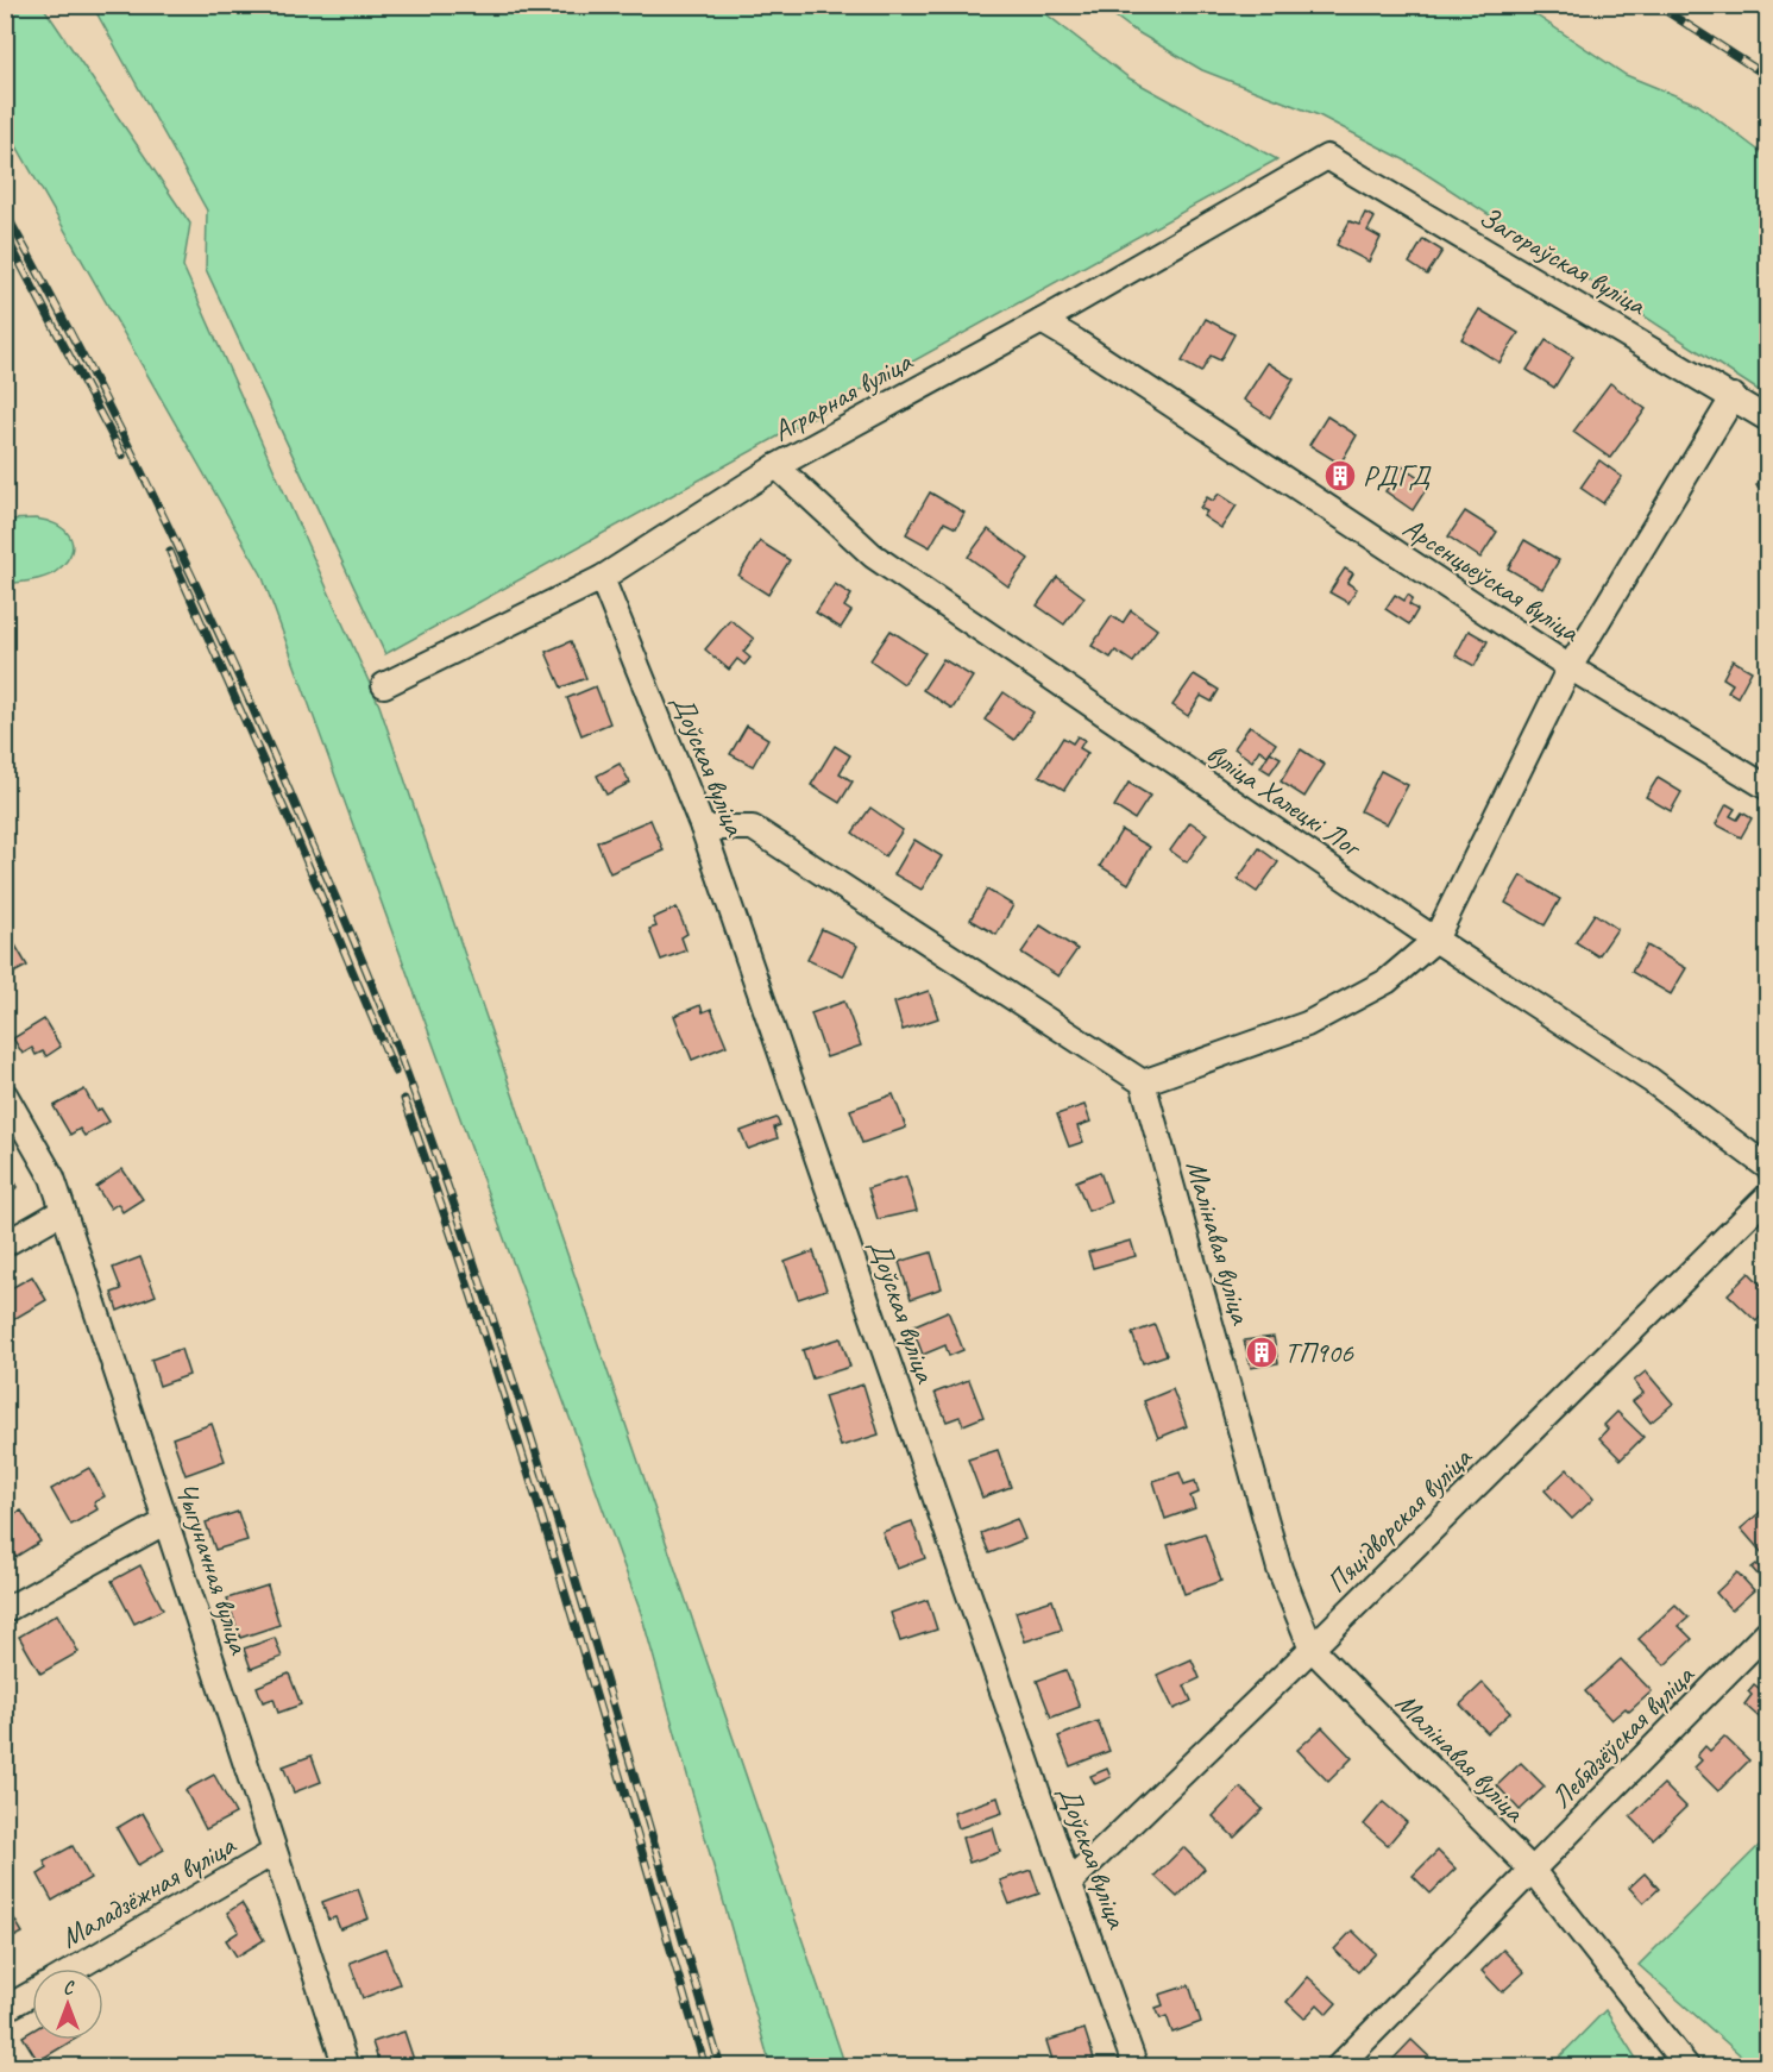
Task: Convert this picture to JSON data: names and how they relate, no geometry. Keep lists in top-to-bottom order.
{
  "streets": {
    "street": [
      "Загораўская вуліца",
      "Аграрная вуліца",
      "Арсенцьеўская вуліца",
      "Доўская вуліца",
      "вуліца Халецкі Лог",
      "Малінавая вуліца",
      "Пяцідворская вуліца",
      "Чыгуначная вуліца",
      "Лебядзёўская вуліца",
      "Маладзёжная вуліца"
    ]
  },
  "crossings": [
    ["Загораўская вуліца", "Аграрная вуліца"],
    ["Аграрная вуліца", "Арсенцьеўская вуліца"],
    ["Аграрная вуліца", "Доўская вуліца"],
    ["Аграрная вуліца", "вуліца Халецкі Лог"],
    ["Доўская вуліца", "Пяцідворская вуліца"],
    ["Малінавая вуліца", "Пяцідворская вуліца"],
    ["Малінавая вуліца", "Лебядзёўская вуліца"],
    ["Чыгуначная вуліца", "Маладзёжная вуліца"]
  ],
  "places": {
    "building": ["РДГД", "ТП906"]
  },
  "north": "top"
}
